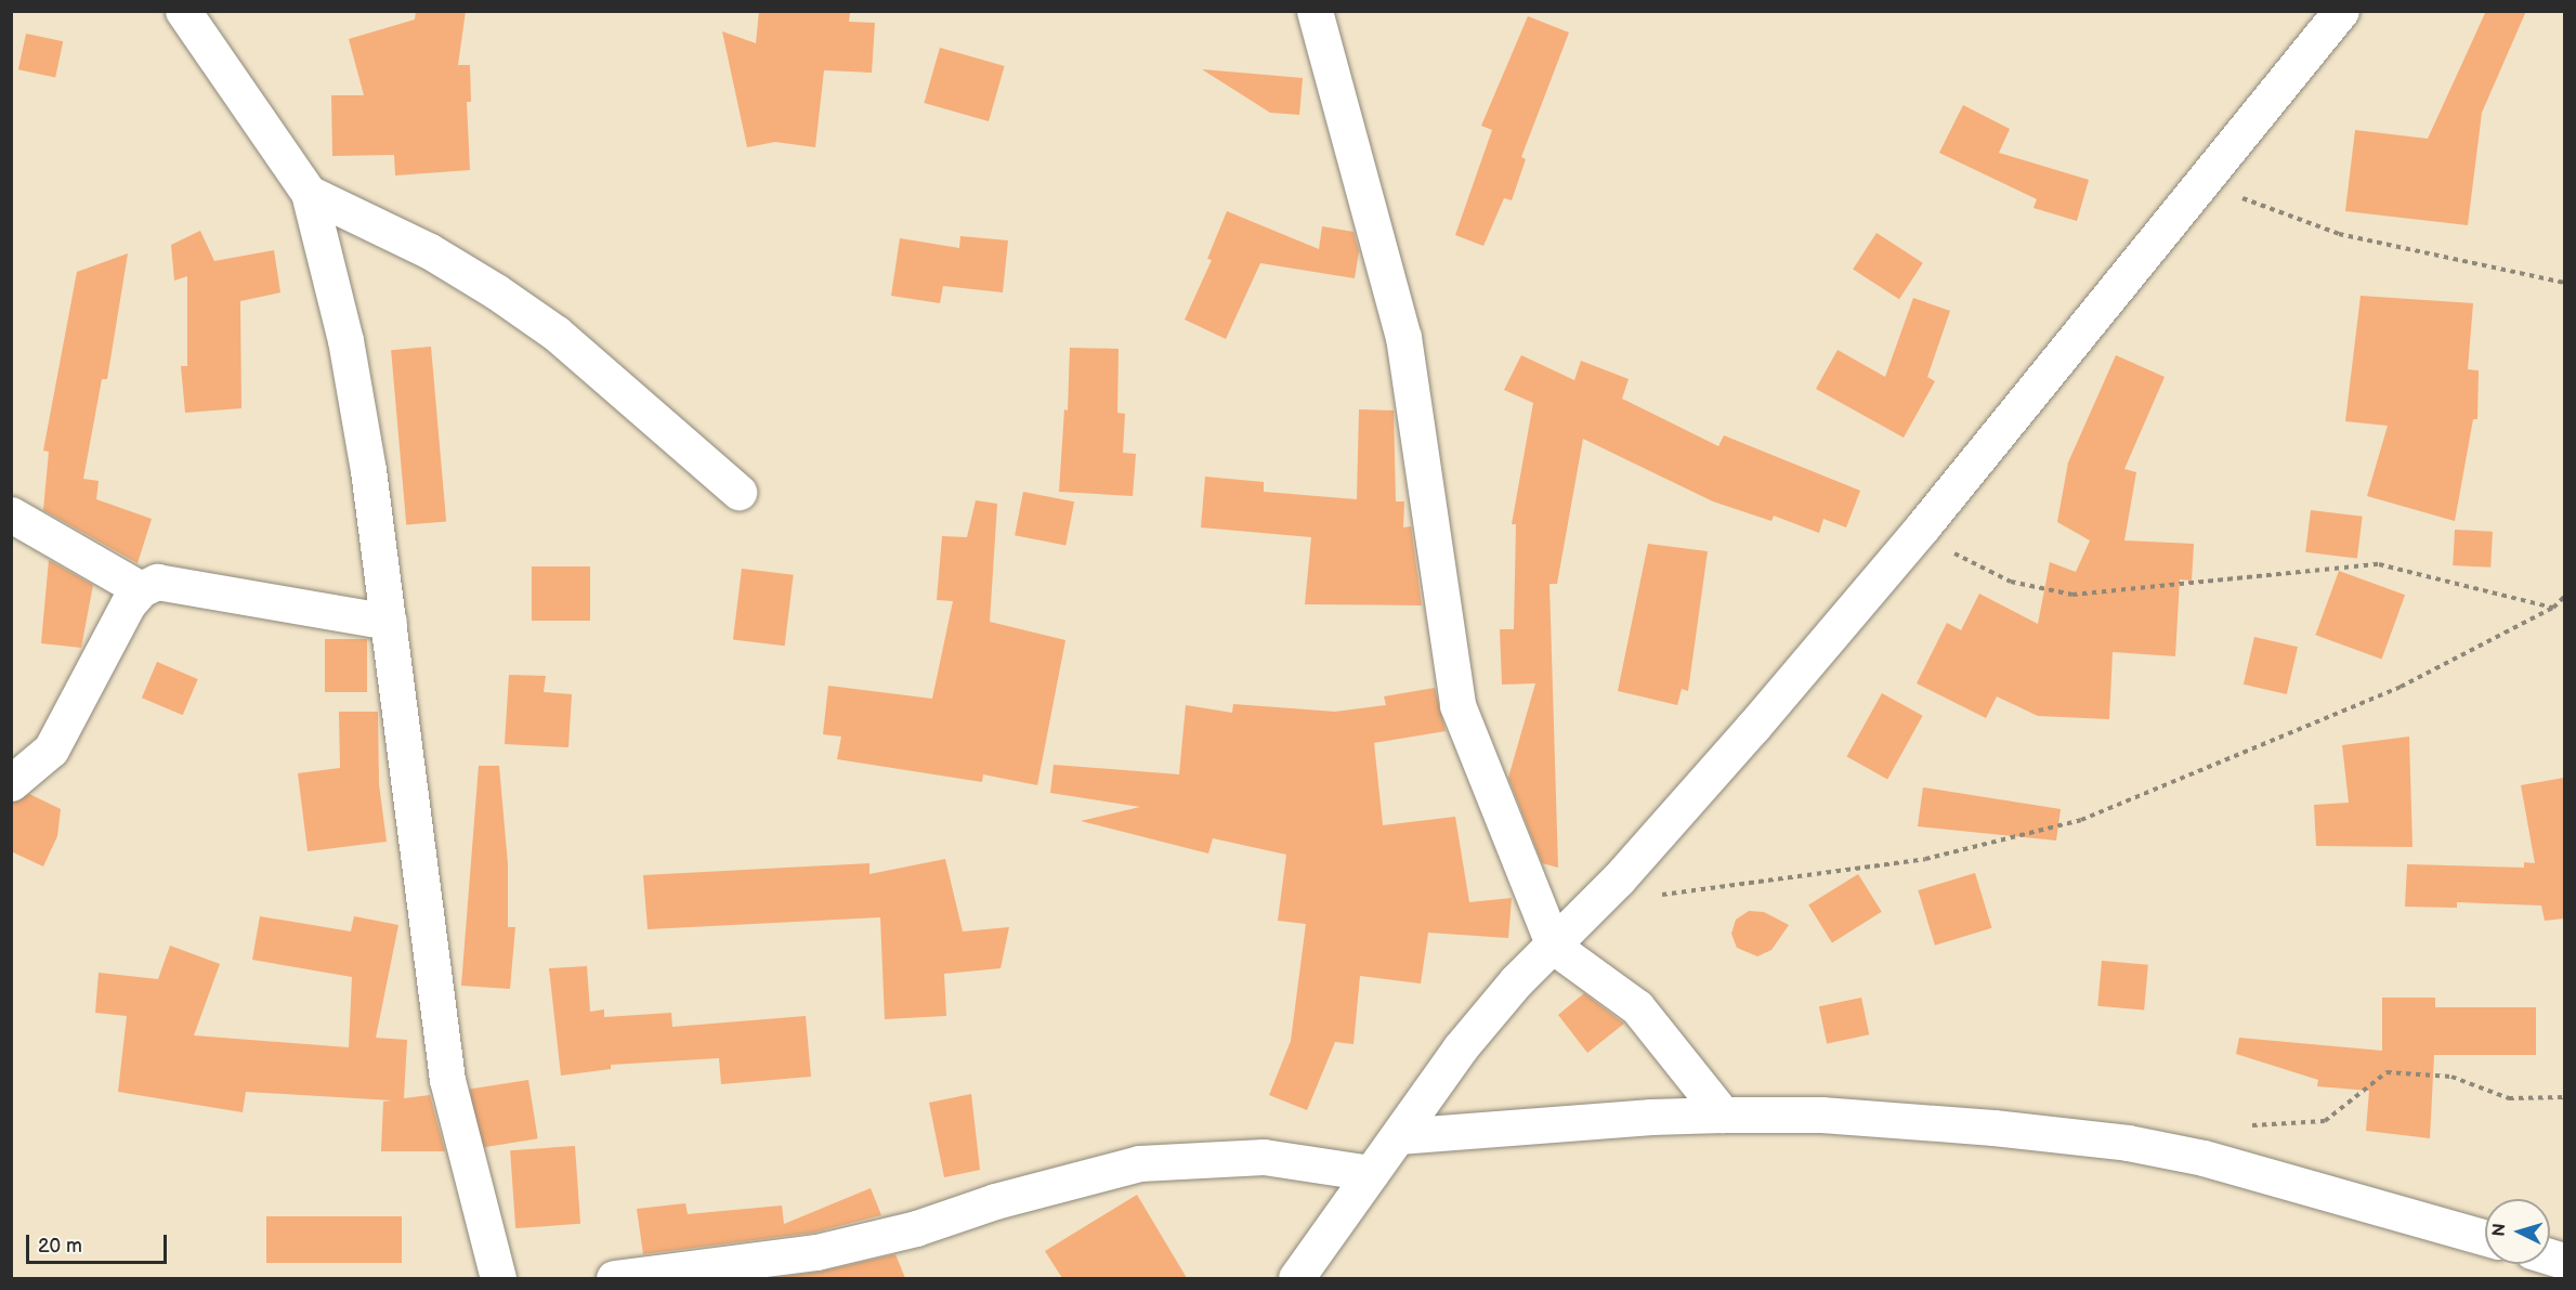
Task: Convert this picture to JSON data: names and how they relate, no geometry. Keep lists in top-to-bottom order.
{
  "scale_bar": "20 m",
  "north": "left"
}
